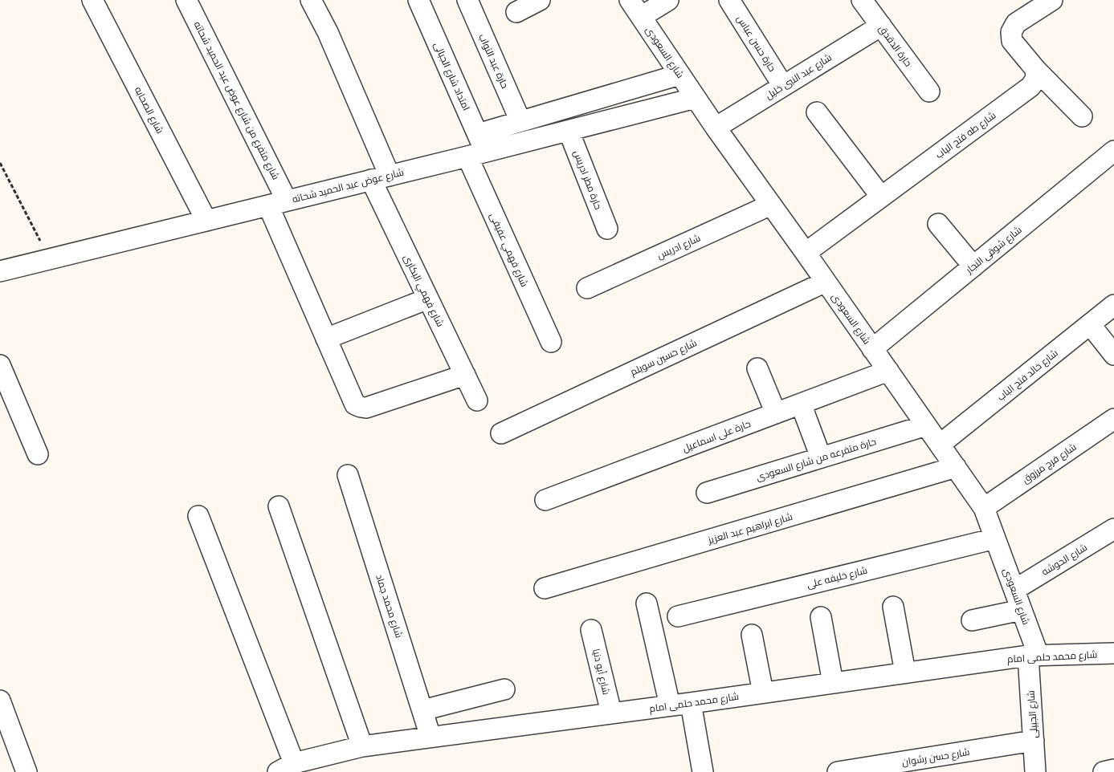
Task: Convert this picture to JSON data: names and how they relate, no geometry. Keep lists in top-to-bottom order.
{
  "streets": {
    "street": [
      "حارة حسن عباس",
      "حارة الدقدق",
      "شارع السعودى",
      "حارة عبد التواب",
      "امتداد شارع الجبالى",
      "شارع عبد النبى خليل",
      "شارع متفرع من شارع عوض عبد الحميد شحاته",
      "شارع الصحابه",
      "شارع طه فتح الباب",
      "حارة مطر ادريس",
      "شارع عوض عبد الحميد شحاته",
      "شارع ادريس",
      "شارع فهمي عفيفى",
      "شارع شوقى النجار",
      "شارع فهمي البكارى",
      "شارع حسين سويلم",
      "شارع خالد فتح الباب",
      "حارة على اسماعيل",
      "حارة متفرعه من شارع السعودى",
      "شارع فرج مرزوق",
      "شارع ابراهيم عبد العزيز",
      "شارع الحوشه",
      "شارع خليفه على",
      "شارع محمد جماد",
      "شارع محمد حلمى امام",
      "شارع أبو دنيا",
      "شارع الجبيلى",
      "شارع حسن رشوان"
    ]
  },
  "crossings": [
    ["حارة حسن عباس", "شارع عبد النبى خليل"],
    ["حارة الدقدق", "شارع عبد النبى خليل"],
    ["شارع السعودى", "شارع عبد النبى خليل"],
    ["شارع السعودى", "شارع طه فتح الباب"],
    ["شارع السعودى", "شارع عوض عبد الحميد شحاته"],
    ["شارع السعودى", "شارع ادريس"],
    ["شارع السعودى", "شارع شوقى النجار"],
    ["شارع السعودى", "شارع حسين سويلم"],
    ["شارع السعودى", "شارع خالد فتح الباب"],
    ["شارع السعودى", "حارة على اسماعيل"],
    ["شارع السعودى", "حارة متفرعه من شارع السعودى"],
    ["شارع السعودى", "شارع فرج مرزوق"],
    ["شارع السعودى", "شارع ابراهيم عبد العزيز"],
    ["شارع السعودى", "شارع الحوشه"],
    ["شارع السعودى", "شارع خليفه على"],
    ["شارع السعودى", "شارع محمد حلمى امام"],
    ["شارع السعودى", "شارع الجبيلى"],
    ["امتداد شارع الجبالى", "شارع عوض عبد الحميد شحاته"],
    ["امتداد شارع الجبالى", "شارع فهمي عفيفى"],
    ["شارع متفرع من شارع عوض عبد الحميد شحاته", "شارع عوض عبد الحميد شحاته"],
    ["شارع متفرع من شارع عوض عبد الحميد شحاته", "شارع فهمي البكارى"],
    ["شارع الصحابه", "شارع عوض عبد الحميد شحاته"],
    ["حارة مطر ادريس", "شارع عوض عبد الحميد شحاته"],
    ["شارع عوض عبد الحميد شحاته", "شارع فهمي عفيفى"],
    ["شارع عوض عبد الحميد شحاته", "شارع فهمي البكارى"],
    ["شارع محمد جماد", "شارع محمد حلمى امام"],
    ["شارع محمد حلمى امام", "شارع أبو دنيا"],
    ["شارع محمد حلمى امام", "شارع الجبيلى"],
    ["شارع الجبيلى", "شارع حسن رشوان"]
  ]
}
